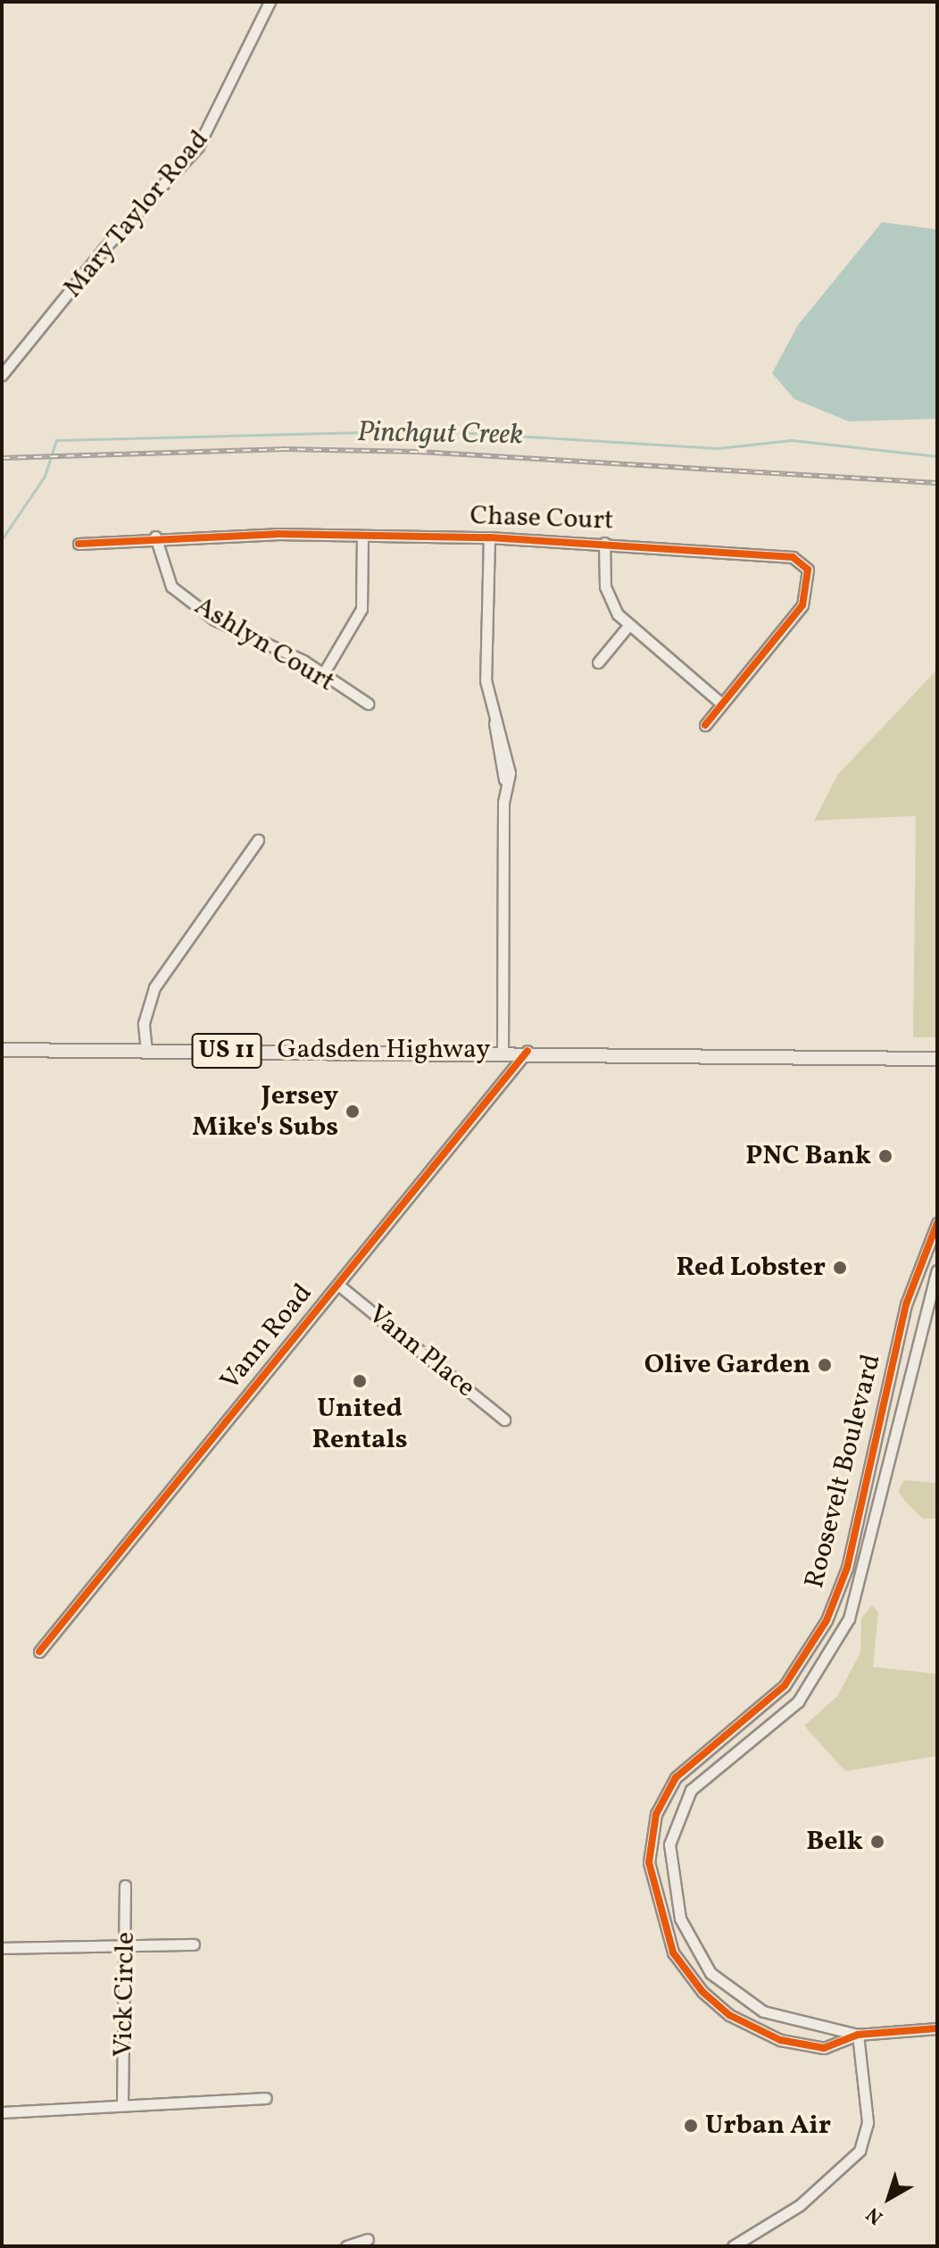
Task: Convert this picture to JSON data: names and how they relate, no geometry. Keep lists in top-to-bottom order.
{
  "streets": {
    "main road": ["Gadsden Highway", "US 11"],
    "street": [
      "Mary Taylor Road",
      "Chase Court",
      "Ashlyn Court",
      "Vann Road",
      "Vann Place",
      "Roosevelt Boulevard",
      "Vick Circle"
    ]
  },
  "crossings": [
    ["Chase Court", "Ashlyn Court"],
    ["Gadsden Highway", "Vann Road"],
    ["Vann Road", "Vann Place"]
  ],
  "water": ["Pinchgut Creek"],
  "places": [
    "Jersey Mike's Subs",
    "PNC Bank",
    "Red Lobster",
    "Olive Garden",
    "United Rentals",
    "Belk",
    "Urban Air"
  ],
  "north": "bottom left"
}
